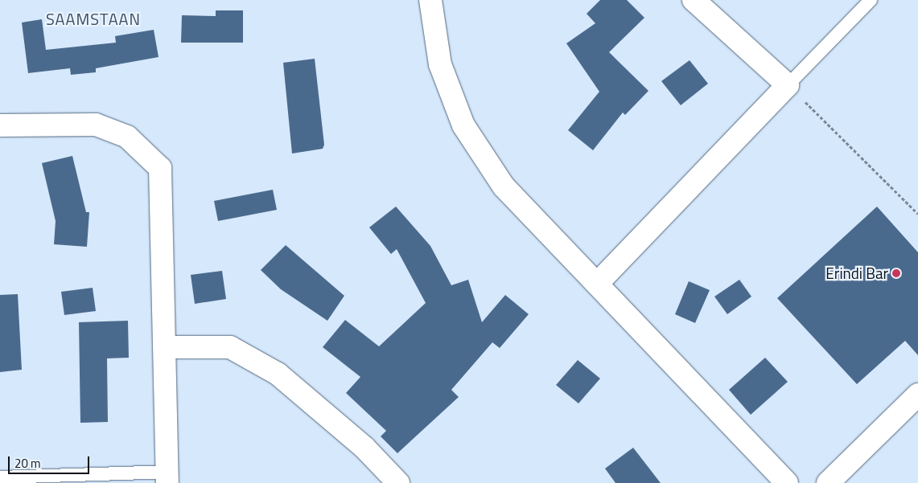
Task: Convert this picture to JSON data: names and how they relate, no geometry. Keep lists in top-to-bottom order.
{
  "districts": ["SAAMSTAAN"],
  "places": ["Erindi Bar"],
  "scale_bar": "20 m"
}
